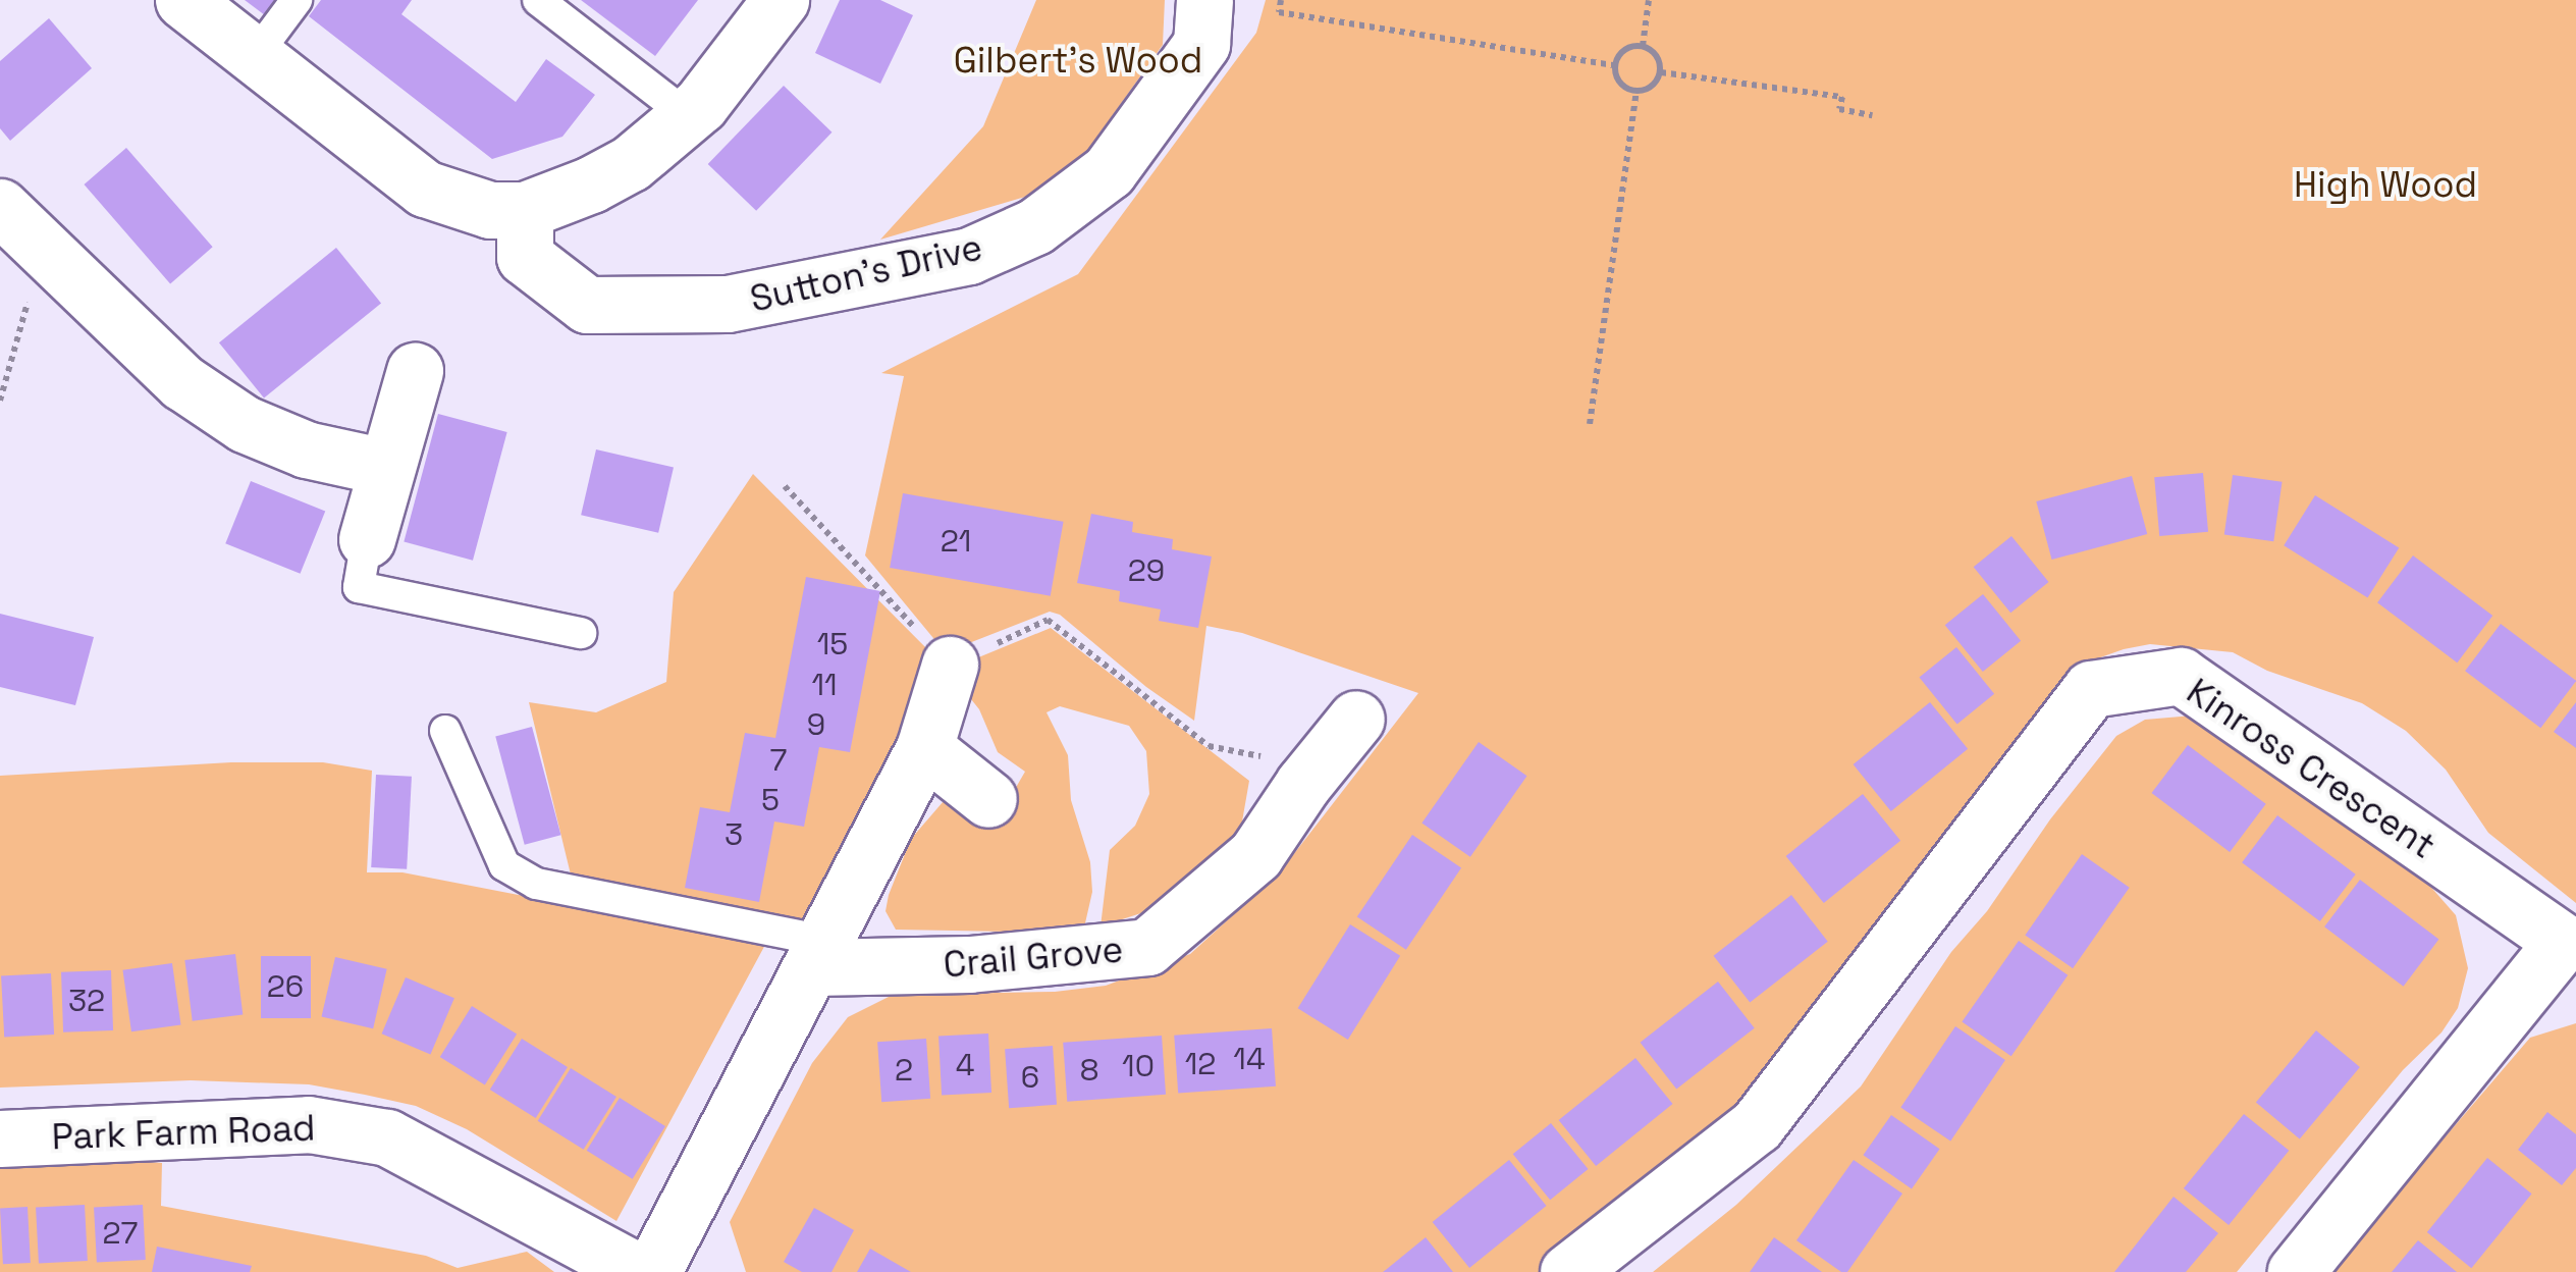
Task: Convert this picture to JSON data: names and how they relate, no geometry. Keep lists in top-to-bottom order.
{
  "streets": {
    "street": [
      "Sutton's Drive",
      "Kinross Crescent",
      "Crail Grove",
      "Park Farm Road"
    ]
  },
  "parks": ["Gilbert's Wood", "High Wood"],
  "house_numbers": [
    "21",
    "29",
    "15",
    "11",
    "9",
    "7",
    "5",
    "3",
    "26",
    "32",
    "14",
    "12",
    "4",
    "10",
    "2",
    "8",
    "6",
    "27"
  ]
}
